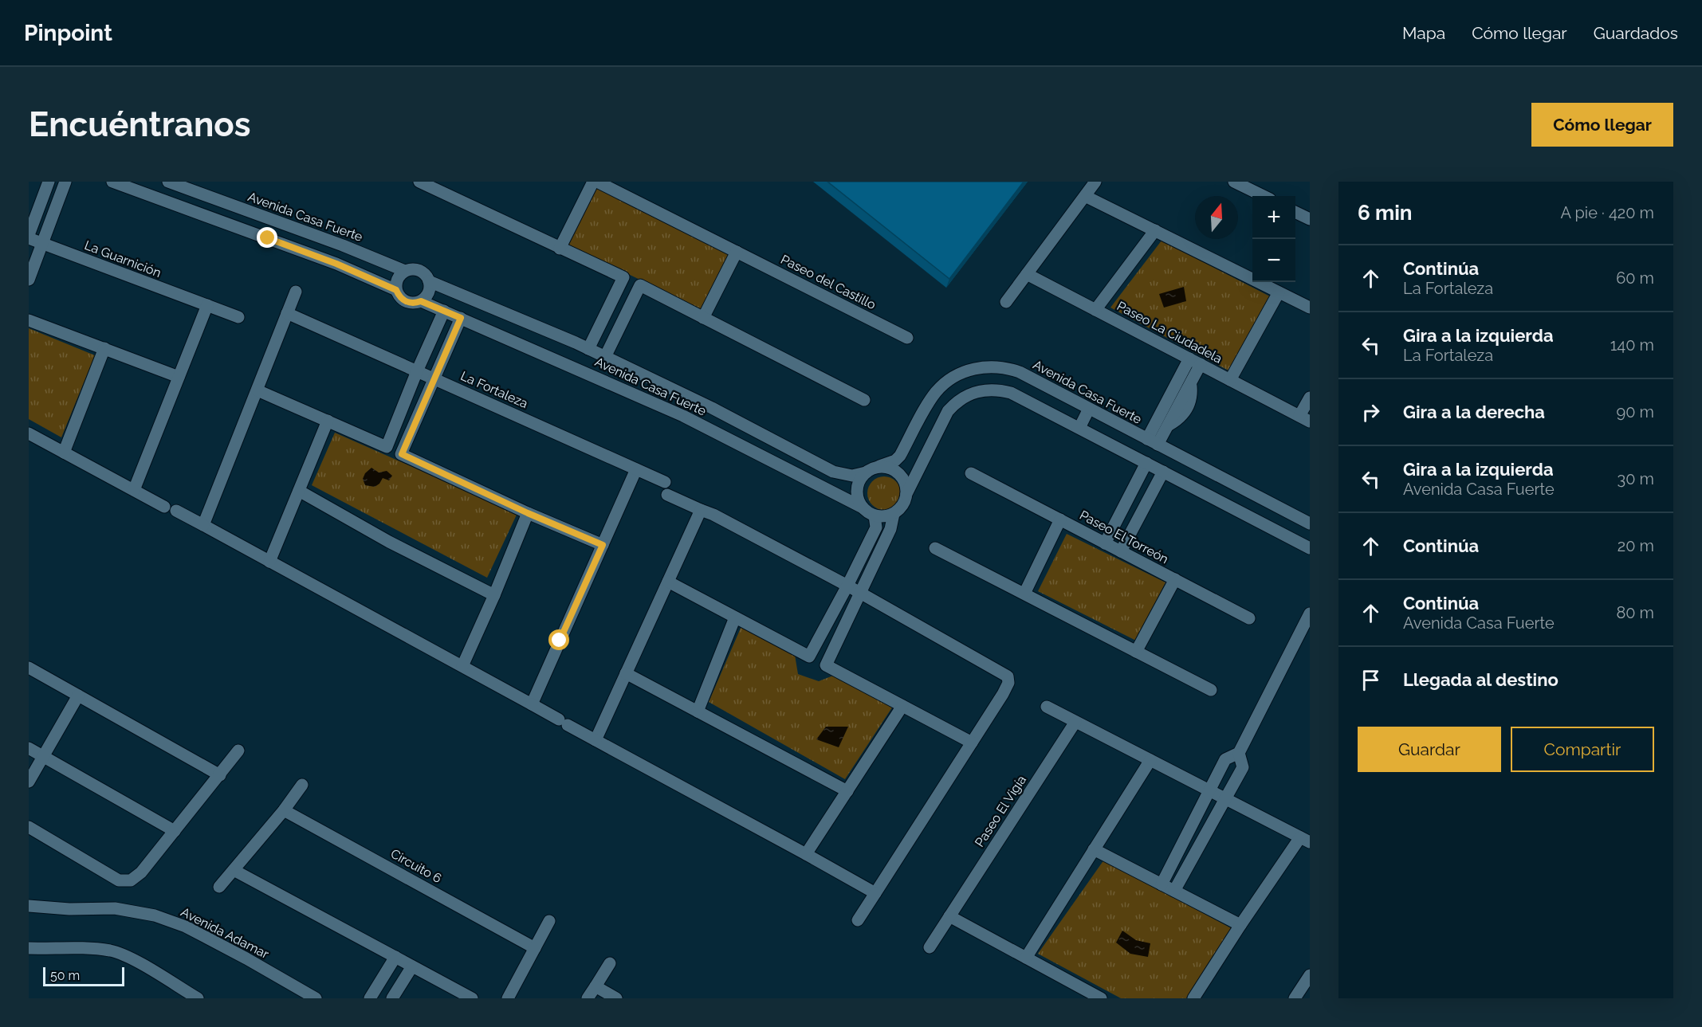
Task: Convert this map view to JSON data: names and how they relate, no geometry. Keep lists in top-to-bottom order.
{
  "streets": {
    "street": [
      "Avenida Casa Fuerte",
      "La Guarnición",
      "Paseo del Castillo",
      "Paseo La Ciudadela",
      "La Fortaleza",
      "Paseo El Torreón",
      "Paseo El Vigía",
      "Circuito 6",
      "Avenida Adamar"
    ]
  },
  "scale_bar": "50 m",
  "north": "top",
  "page": {
    "header": "Pinpoint",
    "nav": ["Mapa", "Cómo llegar", "Guardados"],
    "buttons": [
      "Cómo llegar",
      ["Guardar", "Compartir"]
    ],
    "title": "Encuéntranos",
    "heading": ["6 min", "A pie · 420 m"],
    "map_buttons": ["+", "−"],
    "list": [
      ["Continúa", "La Fortaleza", "60 m"],
      ["Gira a la izquierda", "La Fortaleza", "140 m"],
      ["Gira a la derecha", "90 m"],
      ["Gira a la izquierda", "Avenida Casa Fuerte", "30 m"],
      ["Continúa", "20 m"],
      ["Continúa", "Avenida Casa Fuerte", "80 m"],
      "Llegada al destino"
    ],
    "scale": "50 m"
  }
}
